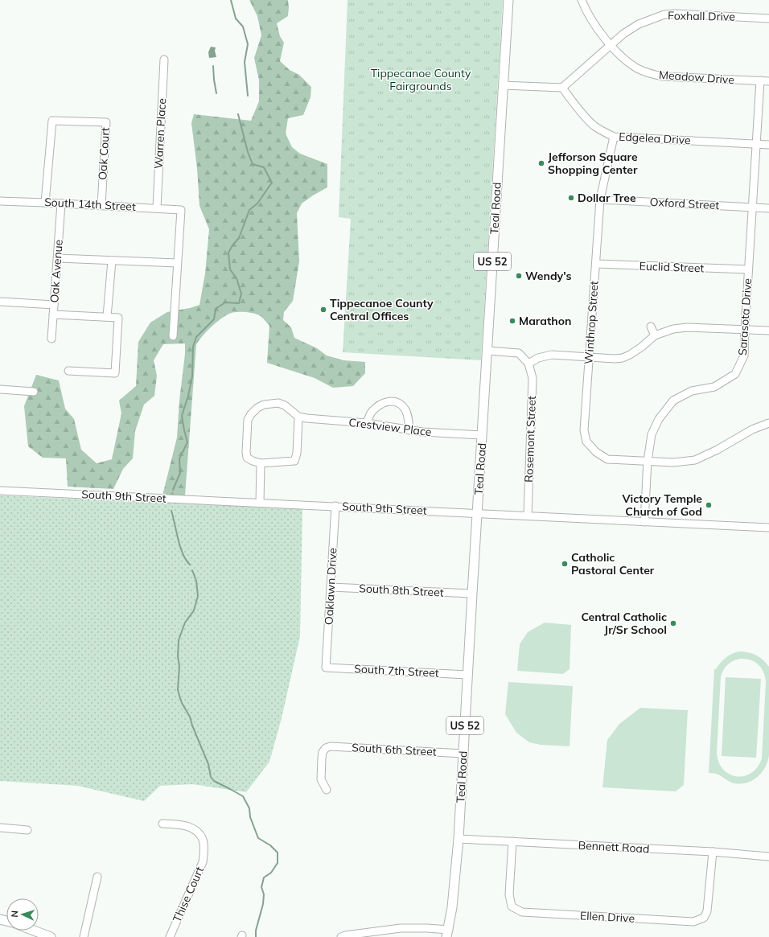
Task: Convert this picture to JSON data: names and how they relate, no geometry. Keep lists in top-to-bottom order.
{
  "streets": {
    "main road": ["Teal Road", "US 52"],
    "street": [
      "Foxhall Drive",
      "Meadow Drive",
      "Warren Place",
      "Edgelea Drive",
      "Oak Court",
      "Oxford Street",
      "South 14th Street",
      "Euclid Street",
      "Oak Avenue",
      "Sarasota Drive",
      "Winthrop Street",
      "Crestview Place",
      "Rosemont Street",
      "South 9th Street",
      "Oaklawn Drive",
      "South 8th Street",
      "South 7th Street",
      "South 6th Street",
      "Bennett Road",
      "Thise Court",
      "Ellen Drive"
    ]
  },
  "crossings": [
    ["Foxhall Drive", "Meadow Drive"],
    ["Foxhall Drive", "Edgelea Drive"],
    ["Meadow Drive", "Sarasota Drive"],
    ["Warren Place", "South 14th Street"],
    ["Edgelea Drive", "Sarasota Drive"],
    ["Edgelea Drive", "Winthrop Street"],
    ["Oak Court", "South 14th Street"],
    ["Oxford Street", "Sarasota Drive"],
    ["Oxford Street", "Winthrop Street"],
    ["South 14th Street", "Oak Avenue"],
    ["Teal Road", "Crestview Place"],
    ["Teal Road", "South 9th Street"],
    ["Teal Road", "South 8th Street"],
    ["Teal Road", "South 7th Street"],
    ["Teal Road", "South 6th Street"],
    ["Teal Road", "Bennett Road"],
    ["Euclid Street", "Sarasota Drive"],
    ["Euclid Street", "Winthrop Street"],
    ["Sarasota Drive", "Winthrop Street"],
    ["Sarasota Drive", "South 9th Street"],
    ["Rosemont Street", "South 9th Street"],
    ["South 9th Street", "Oaklawn Drive"],
    ["Oaklawn Drive", "South 8th Street"],
    ["Oaklawn Drive", "South 7th Street"],
    ["Bennett Road", "Ellen Drive"]
  ],
  "parks": ["Tippecanoe County Fairgrounds"],
  "places": [
    "Jefforson Square Shopping Center",
    "Dollar Tree",
    "Wendy's",
    "Tippecanoe County Central Offices",
    "Marathon",
    "Victory Temple Church of God",
    "Catholic Pastoral Center",
    "Central Catholic Jr/Sr School"
  ],
  "north": "left"
}
